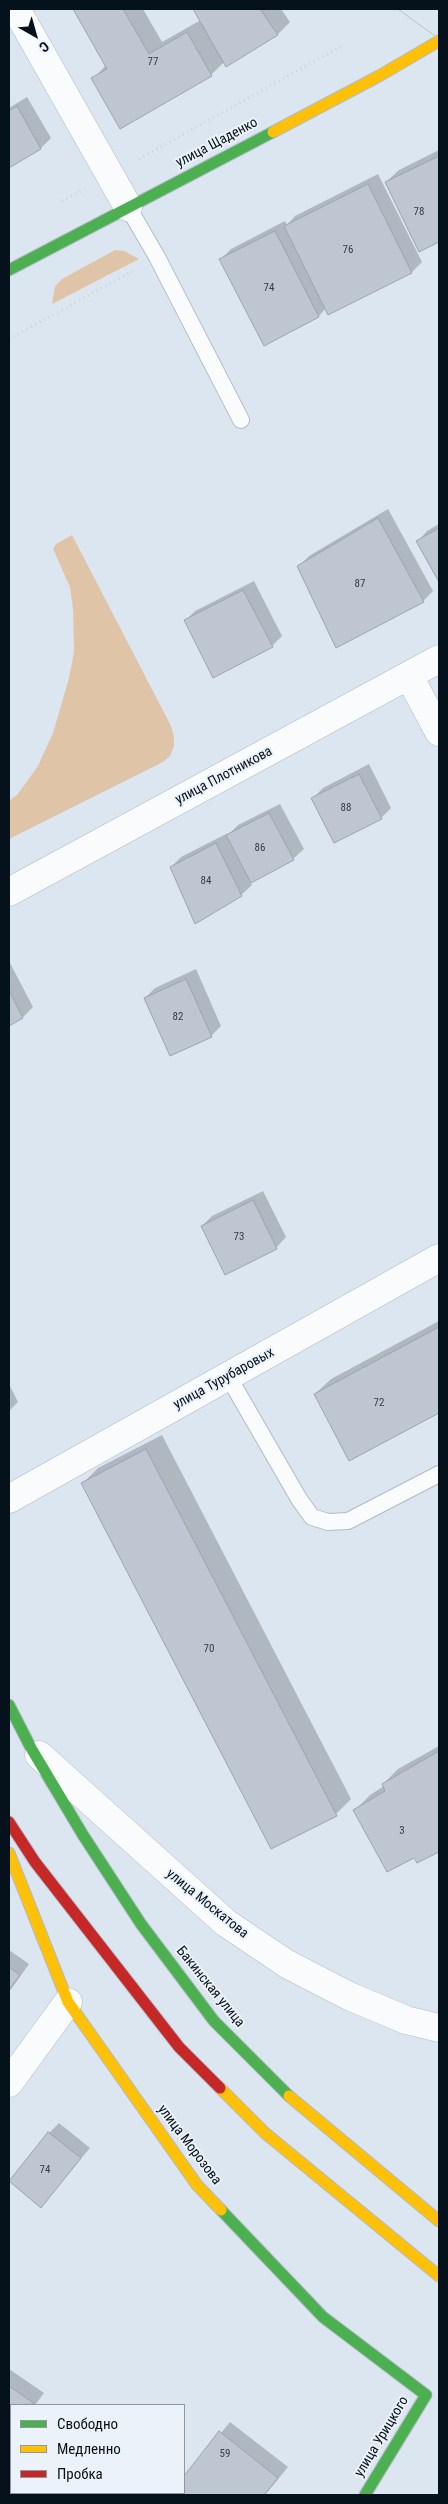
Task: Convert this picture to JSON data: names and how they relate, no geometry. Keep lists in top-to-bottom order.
{
  "streets": {
    "main road": [
      "улица Щаденко",
      "Бакинская улица",
      "улица Морозова",
      "улица Урицкого"
    ],
    "street": ["улица Плотникова", "улица Турубаровых", "улица Москатова"]
  },
  "crossings": [
    ["улица Москатова", "Бакинская улица"],
    ["улица Морозова", "улица Урицкого"]
  ],
  "house_numbers": [
    "77",
    "78",
    "76",
    "74",
    "87",
    "88",
    "86",
    "84",
    "82",
    "73",
    "72",
    "70",
    "3",
    "74",
    "59"
  ],
  "legend": ["Свободно", "Медленно", "Пробка"],
  "north": "bottom right"
}
